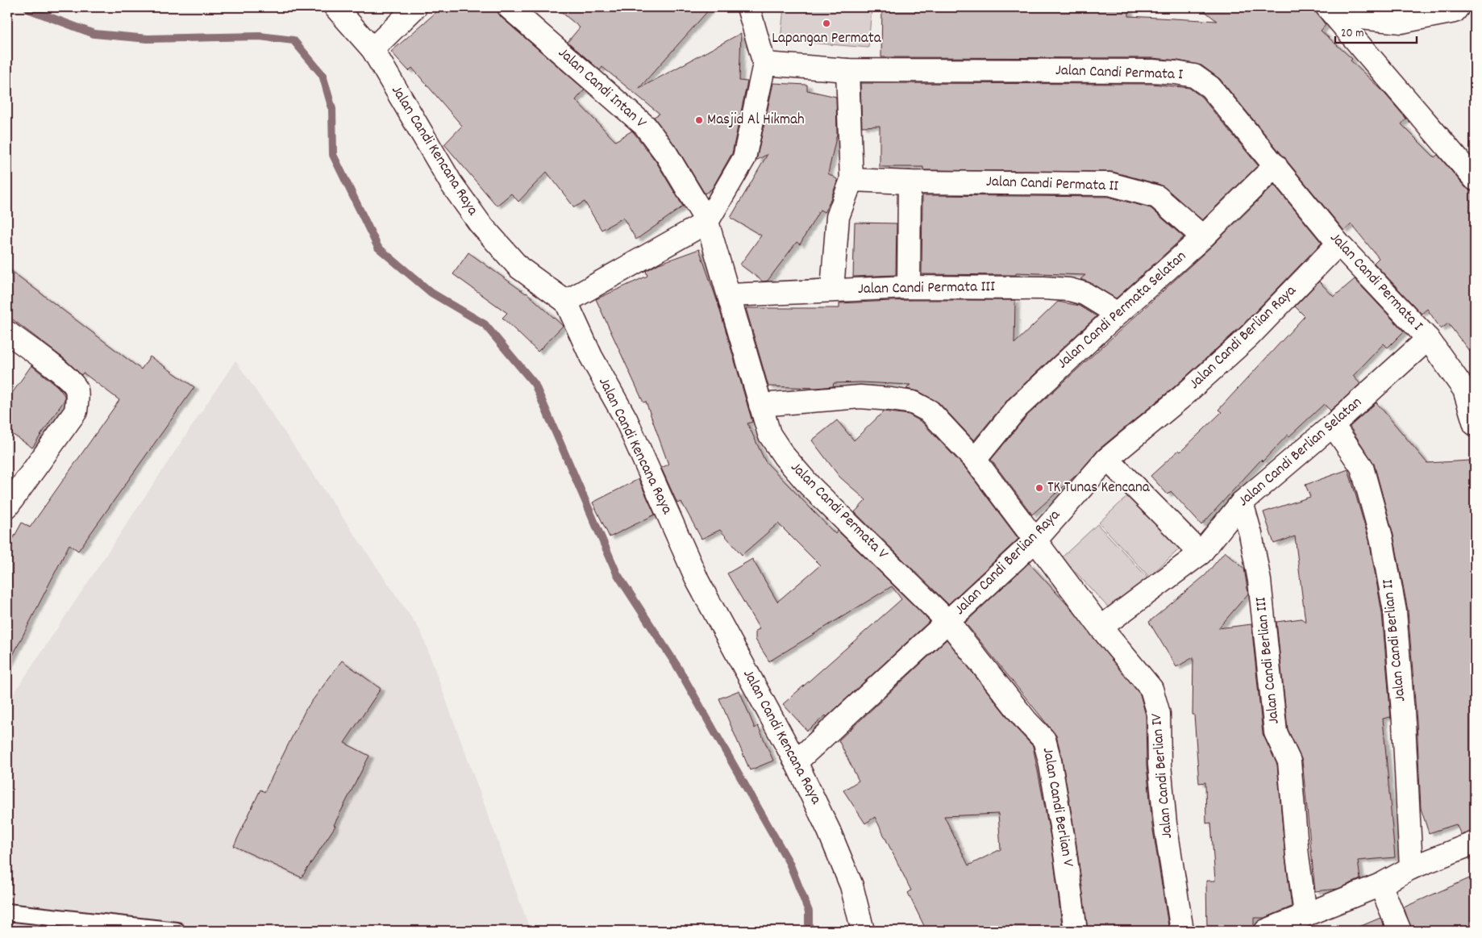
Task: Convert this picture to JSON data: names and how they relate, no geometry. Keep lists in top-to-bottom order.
{
  "streets": {
    "street": [
      "Jalan Candi Permata I",
      "Jalan Candi Intan V",
      "Jalan Candi Kencana Raya",
      "Jalan Candi Permata II",
      "Jalan Candi Permata III",
      "Jalan Candi Permata Selatan",
      "Jalan Candi Berlian Raya",
      "Jalan Candi Berlian Selatan",
      "Jalan Candi Permata V",
      "Jalan Candi Berlian II",
      "Jalan Candi Berlian III",
      "Jalan Candi Berlian IV",
      "Jalan Candi Berlian V"
    ]
  },
  "crossings": [
    ["Jalan Candi Permata I", "Jalan Candi Permata Selatan"],
    ["Jalan Candi Permata I", "Jalan Candi Berlian Raya"],
    ["Jalan Candi Permata I", "Jalan Candi Berlian Selatan"],
    ["Jalan Candi Intan V", "Jalan Candi Permata V"],
    ["Jalan Candi Kencana Raya", "Jalan Candi Berlian Raya"],
    ["Jalan Candi Permata II", "Jalan Candi Permata Selatan"],
    ["Jalan Candi Permata III", "Jalan Candi Permata Selatan"],
    ["Jalan Candi Permata III", "Jalan Candi Permata V"],
    ["Jalan Candi Permata Selatan", "Jalan Candi Berlian IV"],
    ["Jalan Candi Berlian Raya", "Jalan Candi Permata V"],
    ["Jalan Candi Berlian Raya", "Jalan Candi Berlian IV"],
    ["Jalan Candi Berlian Raya", "Jalan Candi Berlian V"],
    ["Jalan Candi Berlian Selatan", "Jalan Candi Berlian II"],
    ["Jalan Candi Berlian Selatan", "Jalan Candi Berlian III"],
    ["Jalan Candi Berlian Selatan", "Jalan Candi Berlian IV"],
    ["Jalan Candi Permata V", "Jalan Candi Berlian IV"],
    ["Jalan Candi Permata V", "Jalan Candi Berlian V"]
  ],
  "places": ["Lapangan Permata", "Masjid Al Hikmah", "TK Tunas Kencana"],
  "scale_bar": "20 m"
}
